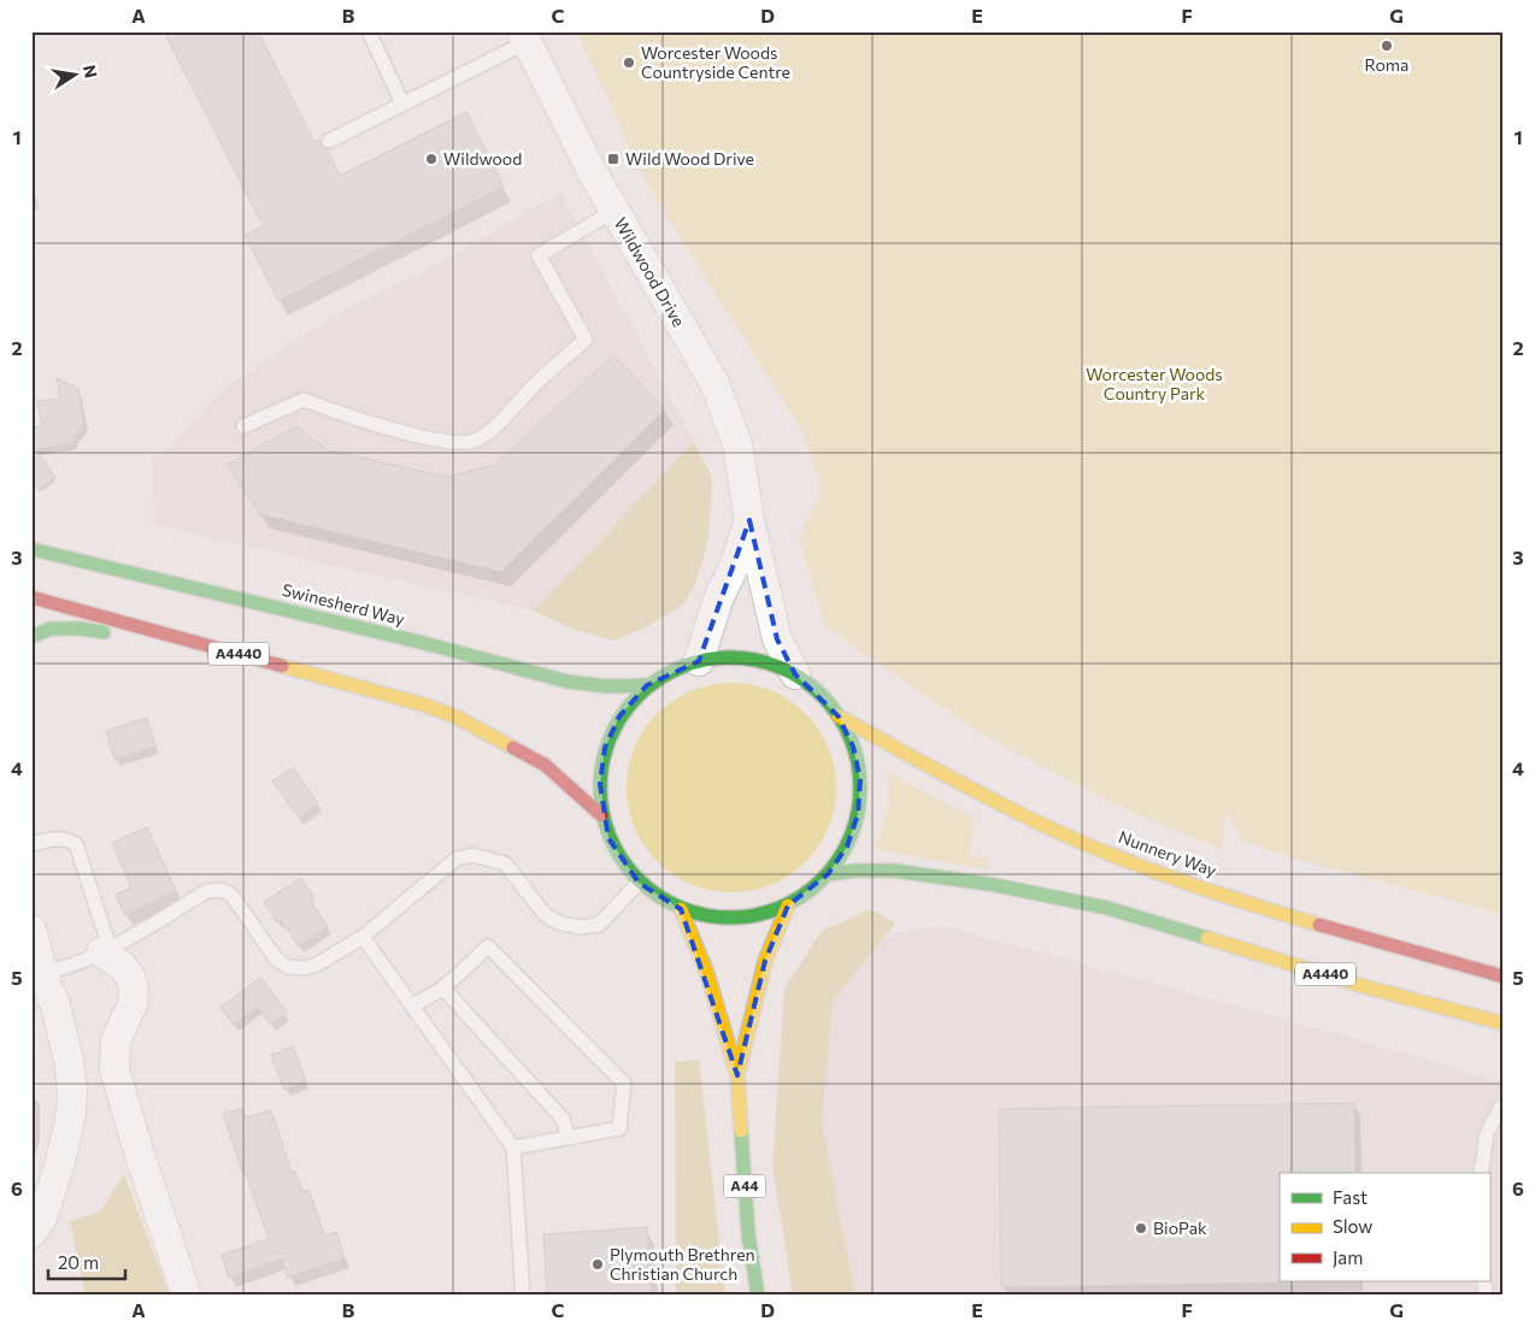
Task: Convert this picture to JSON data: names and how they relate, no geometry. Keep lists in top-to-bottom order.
{
  "streets": {
    "main road": [
      "Swinesherd Way",
      "A4440",
      "Nunnery Way",
      "A44"
    ],
    "street": ["Wildwood Drive"]
  },
  "parks": ["Worcester Woods Country Park"],
  "places": {
    "other": [
      "Roma",
      "Worcester Woods Countryside Centre",
      "Wildwood",
      "BioPak",
      "Plymouth Brethren Christian Church"
    ],
    "transit": ["Wild Wood Drive"]
  },
  "legend": ["Fast", "Slow", "Jam"],
  "scale_bar": "20 m",
  "north": "right",
  "grid": {
    "columns": [
      "A",
      "B",
      "C",
      "D",
      "E",
      "F",
      "G"
    ],
    "rows": [
      "1",
      "2",
      "3",
      "4",
      "5",
      "6"
    ]
  }
}
